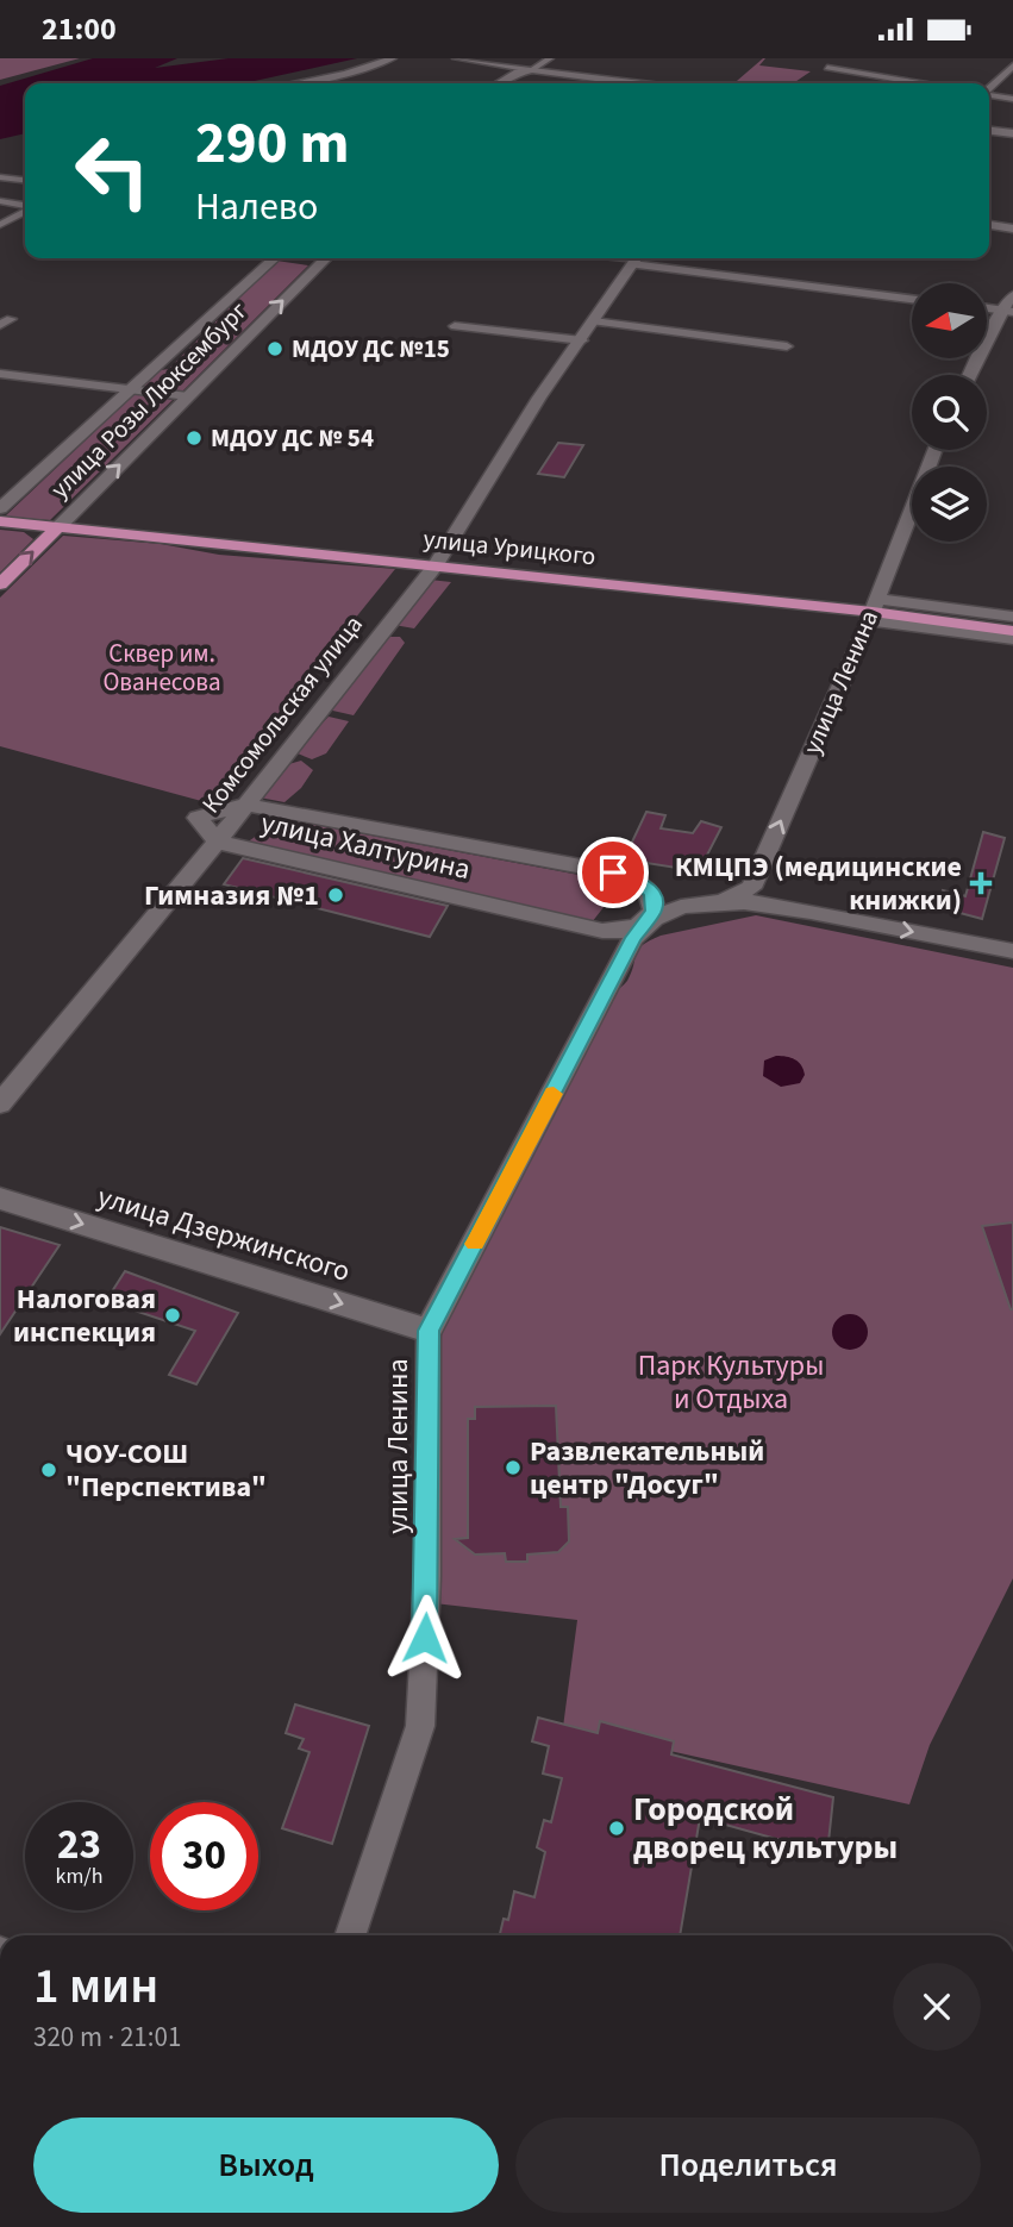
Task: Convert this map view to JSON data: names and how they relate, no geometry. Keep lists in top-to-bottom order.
{
  "streets": {
    "main road": [
      "улица Розы Люксембург",
      "улица Урицкого",
      "улица Ленина",
      "Комсомольская улица",
      "улица Халтурина",
      "улица Дзержинского"
    ]
  },
  "crossings": [
    ["улица Розы Люксембург", "улица Урицкого"],
    ["улица Урицкого", "улица Ленина"],
    ["улица Урицкого", "Комсомольская улица"],
    ["улица Ленина", "улица Халтурина"],
    ["улица Ленина", "улица Дзержинского"],
    ["Комсомольская улица", "улица Халтурина"]
  ],
  "one_way": ["улица Дзержинского"],
  "parks": ["Сквер им. Ованесова", "Парк Культуры и Отдыха"],
  "places": {
    "other": [
      "МДОУ ДС №15",
      "МДОУ ДС № 54",
      "Гимназия №1",
      "Налоговая инспекция",
      "Развлекательный центр \"Досуг\"",
      "ЧОУ-СОШ \"Перспектива\"",
      "Городской дворец культуры"
    ],
    "health": ["КМЦПЭ (медицинские книжки)"]
  },
  "north": "left",
  "page": {
    "status": "21:00",
    "turn": ["290 m", "Налево"],
    "speed": "23 km/h",
    "limit": "30",
    "heading": ["1 мин", "320 m · 21:01"],
    "buttons": ["Выход", "Поделиться"]
  }
}
